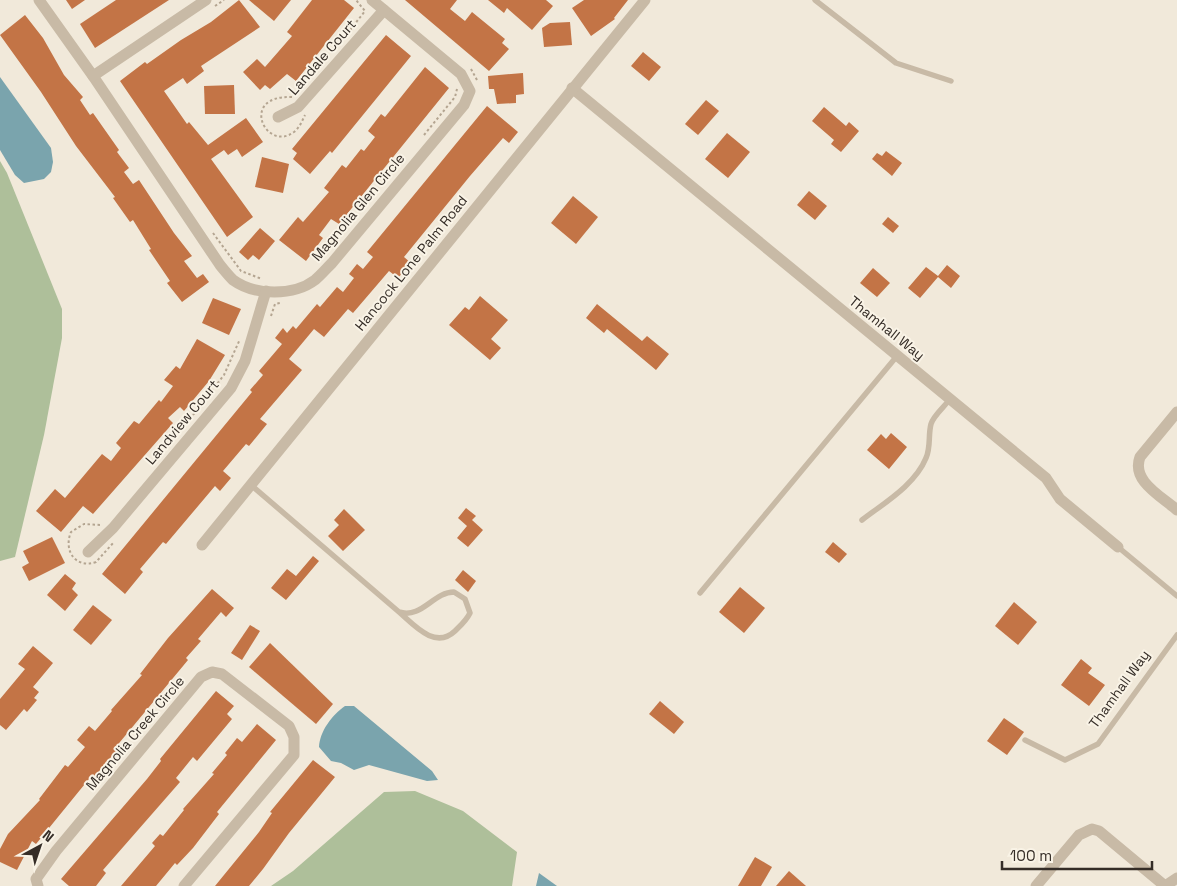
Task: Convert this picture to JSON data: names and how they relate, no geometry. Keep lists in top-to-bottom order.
{
  "streets": {
    "street": [
      "Landale Court",
      "Magnolia Glen Circle",
      "Hancock Lone Palm Road",
      "Thamhall Way",
      "Landview Court",
      "Magnolia Creek Circle"
    ]
  },
  "crossings": [
    ["Landale Court", "Magnolia Glen Circle"],
    ["Magnolia Glen Circle", "Landview Court"],
    ["Hancock Lone Palm Road", "Thamhall Way"]
  ],
  "scale_bar": "100 m",
  "north": "top right"
}
